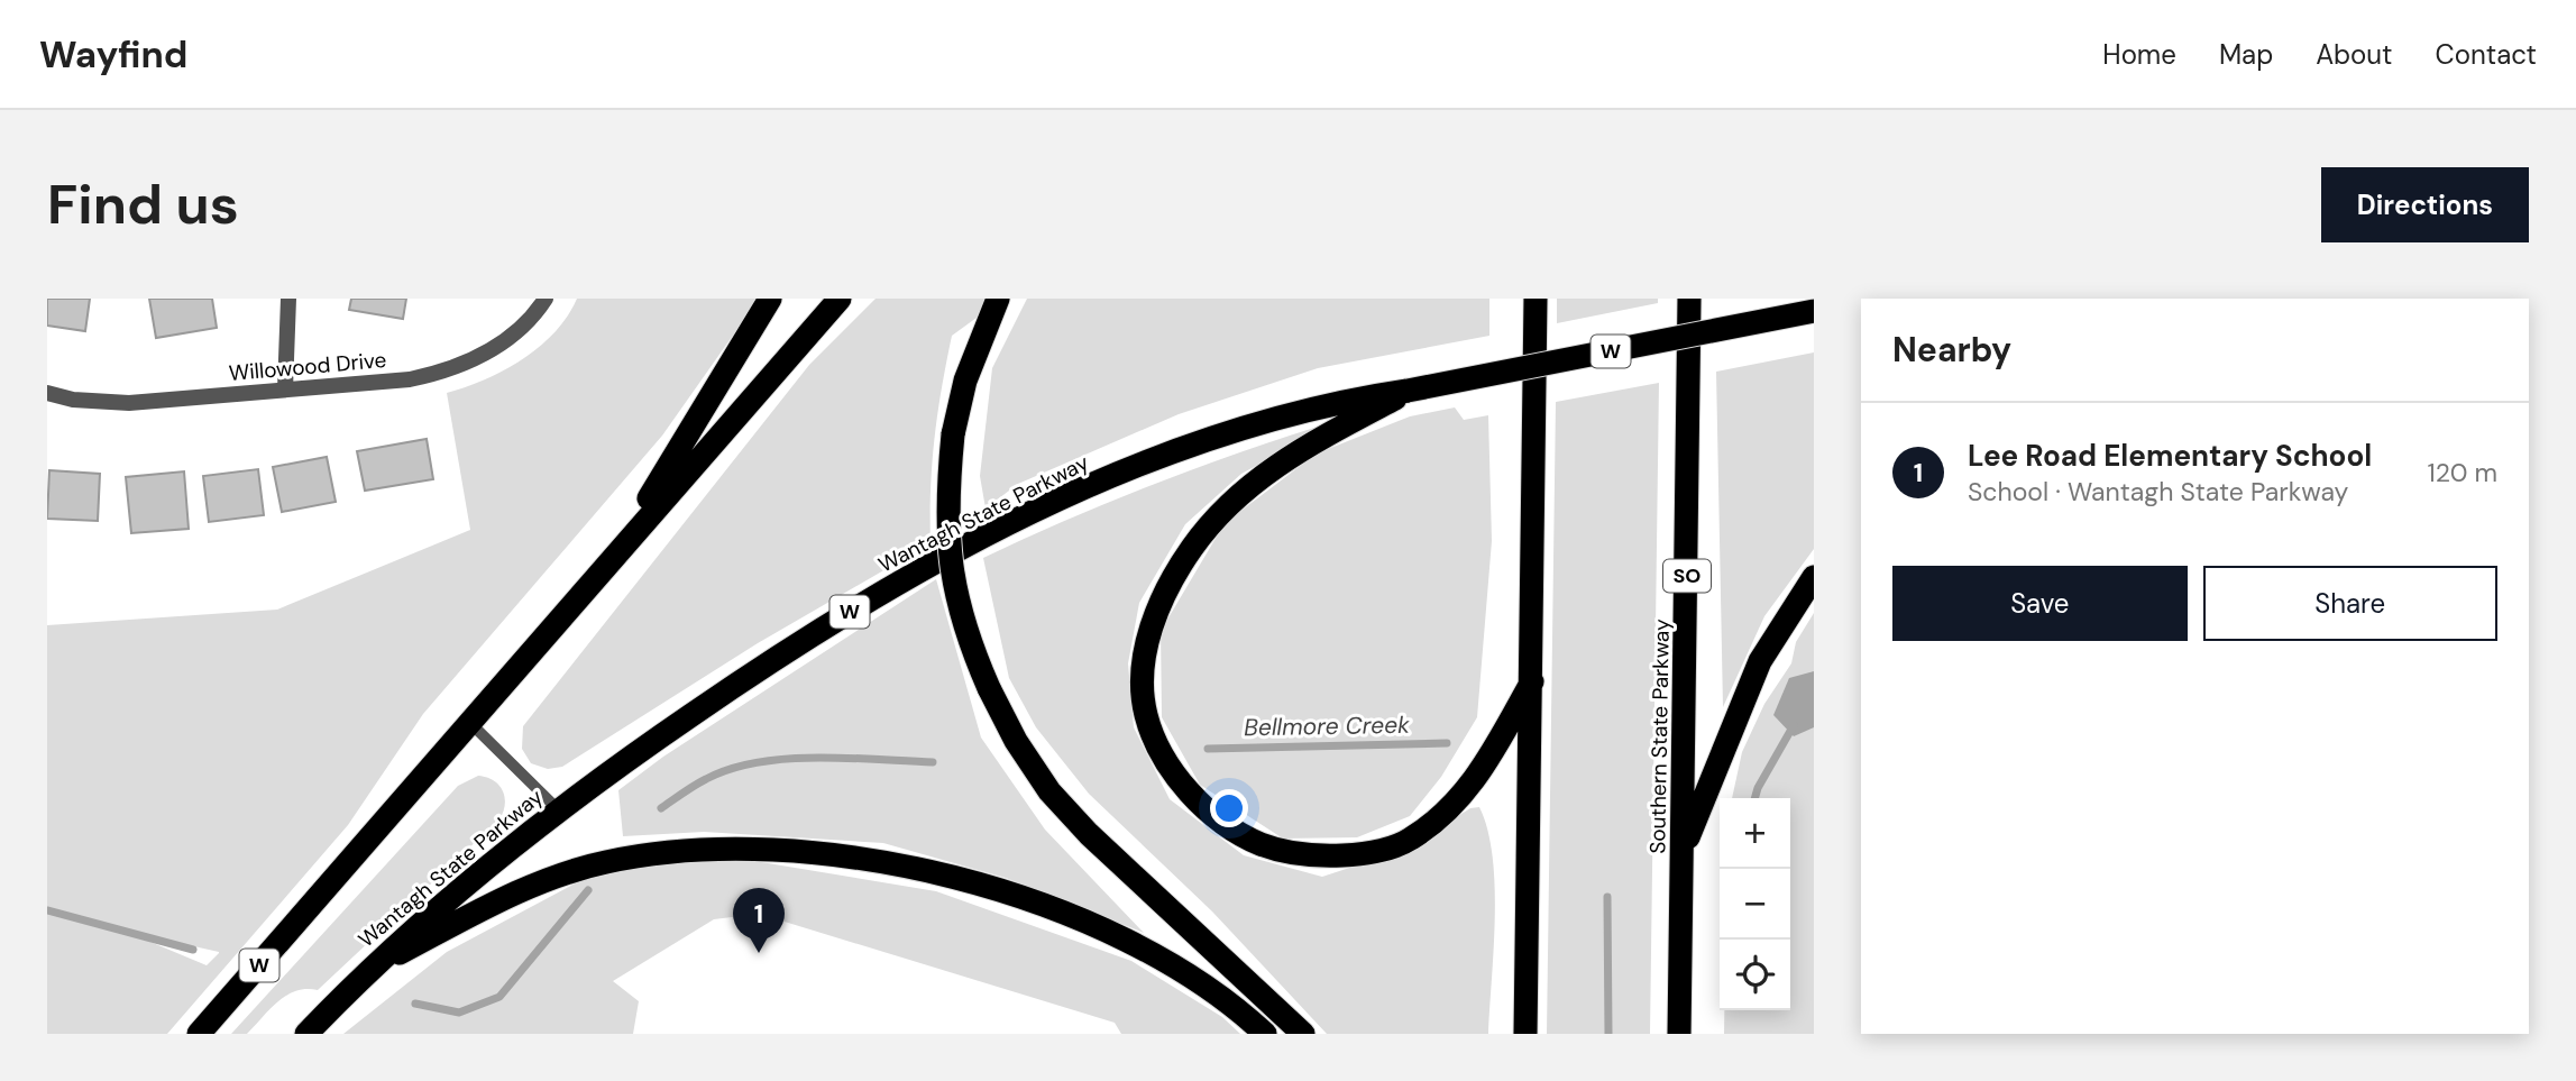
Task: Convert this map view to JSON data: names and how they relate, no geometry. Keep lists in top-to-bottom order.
{
  "streets": {
    "highway": [
      "W",
      "Wantagh State Parkway",
      "SO",
      "Southern State Parkway"
    ],
    "street": ["Willowood Drive"]
  },
  "water": ["Bellmore Creek"],
  "page": {
    "header": "Wayfind",
    "nav": [
      "Home",
      "Map",
      "About",
      "Contact"
    ],
    "buttons": [
      "Directions",
      ["Save", "Share"]
    ],
    "title": "Find us",
    "heading": "Nearby",
    "list": [
      {
        "mark": "1",
        "name": "Lee Road Elementary School",
        "note": "School · Wantagh State Parkway",
        "value": "120 m"
      }
    ],
    "map_buttons": ["+", "−"],
    "pins": "1"
  }
}
